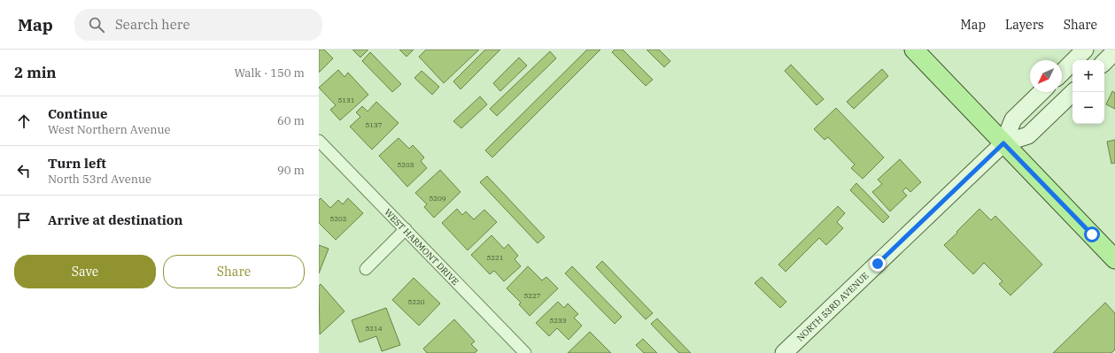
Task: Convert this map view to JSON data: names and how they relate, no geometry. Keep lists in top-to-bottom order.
{
  "streets": {
    "street": ["WEST HARMONT DRIVE", "NORTH 53RD AVENUE"]
  },
  "house_numbers": [
    "5131",
    "5137",
    "5203",
    "5209",
    "5202",
    "5221",
    "5227",
    "5220",
    "5233",
    "5214"
  ],
  "north": "bottom left",
  "page": {
    "header": "Map",
    "search": "Search here",
    "nav": ["Map", "Layers", "Share"],
    "heading": ["2 min", "Walk · 150 m"],
    "map_buttons": ["+", "−"],
    "list": [
      ["Continue", "West Northern Avenue", "60 m"],
      ["Turn left", "North 53rd Avenue", "90 m"],
      "Arrive at destination"
    ],
    "buttons": ["Save", "Share"]
  }
}
